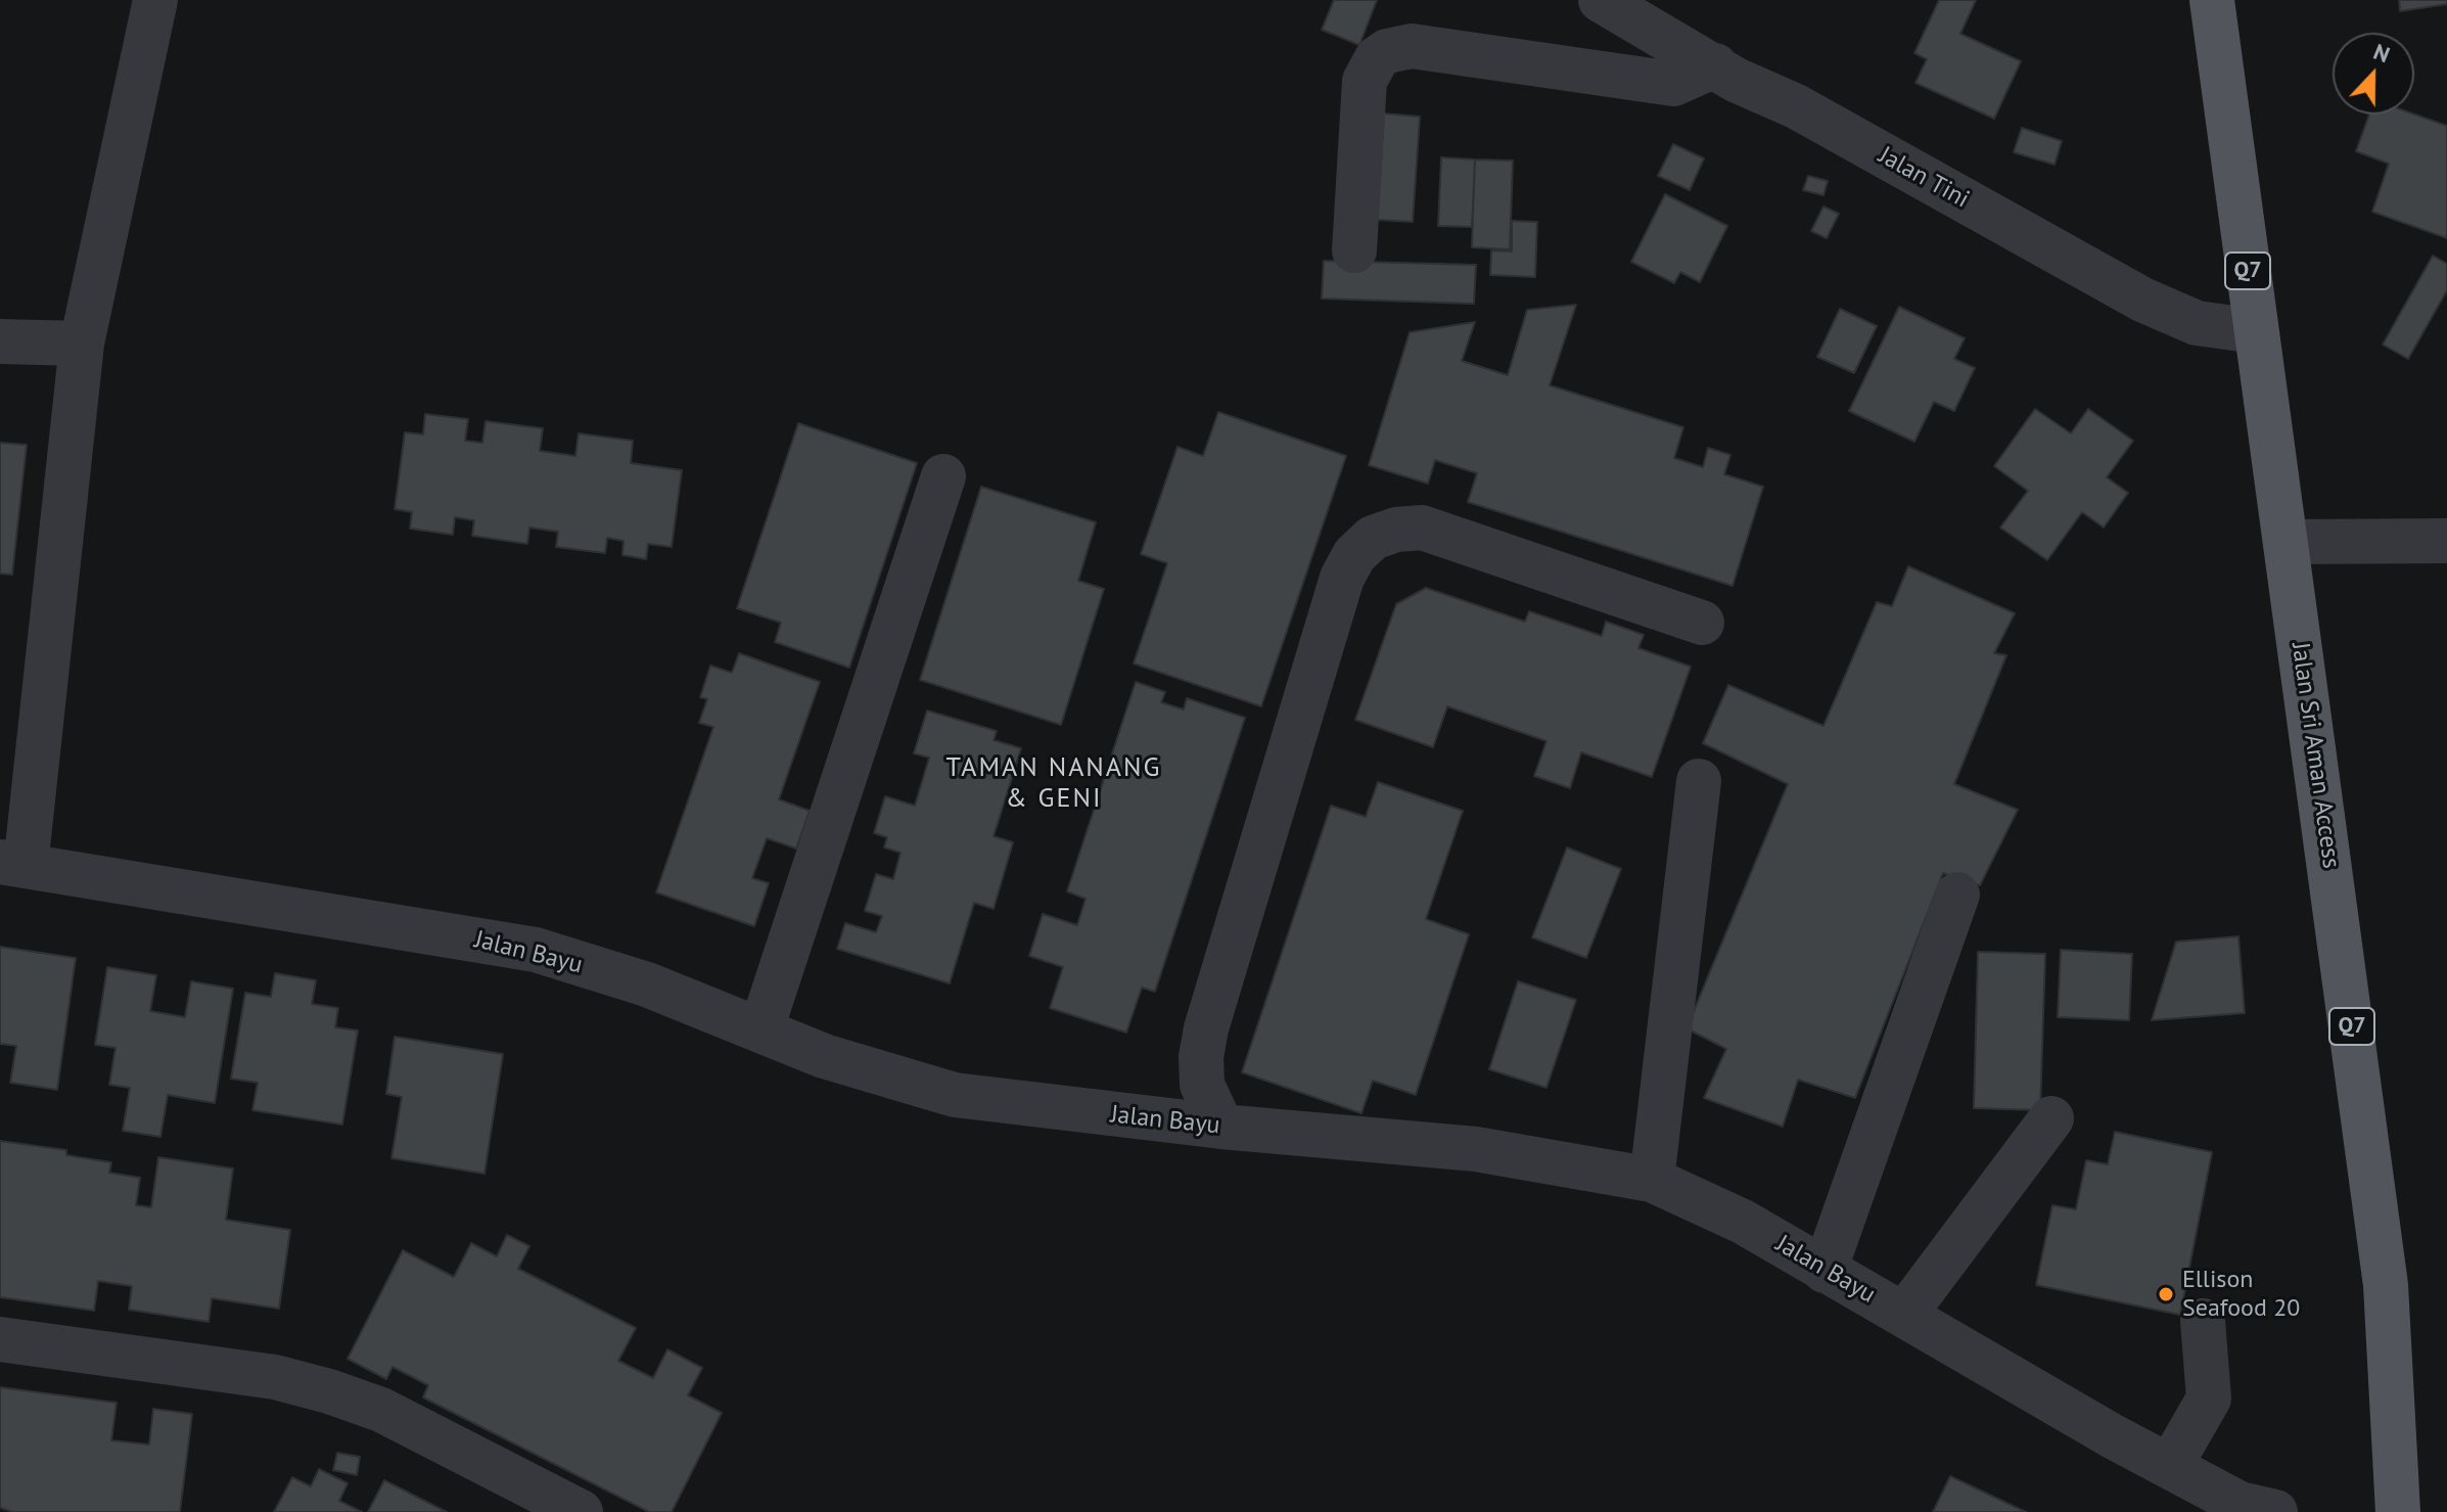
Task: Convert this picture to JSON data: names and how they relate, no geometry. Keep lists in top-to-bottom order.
{
  "streets": {
    "main road": ["Q7", "Jalan Sri Aman Access"],
    "street": ["Jalan Tini", "Jalan Bayu"]
  },
  "crossings": [
    ["Jalan Tini", "Jalan Sri Aman Access"]
  ],
  "districts": ["TAMAN NANANG & GENI"],
  "places": ["Ellison Seafood 20"],
  "north": "top"
}
